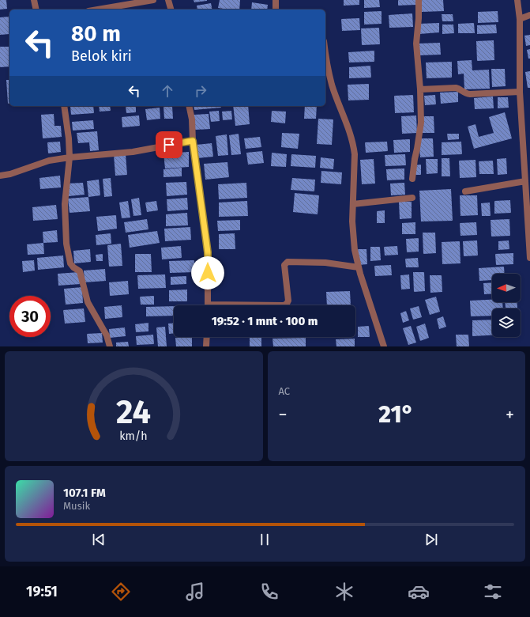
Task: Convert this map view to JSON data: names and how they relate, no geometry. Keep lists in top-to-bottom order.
{
  "north": "left",
  "page": {
    "turn": ["80 m", "Belok kiri"],
    "limit": "30",
    "trip": "19:52 · 1 mnt · 100 m",
    "tile": "AC",
    "heat": ["−", "21°", "+"],
    "song": ["107.1 FM", "Musik"],
    "tabs": "19:51",
    "gauge": ["24", "km/h"]
  }
}
